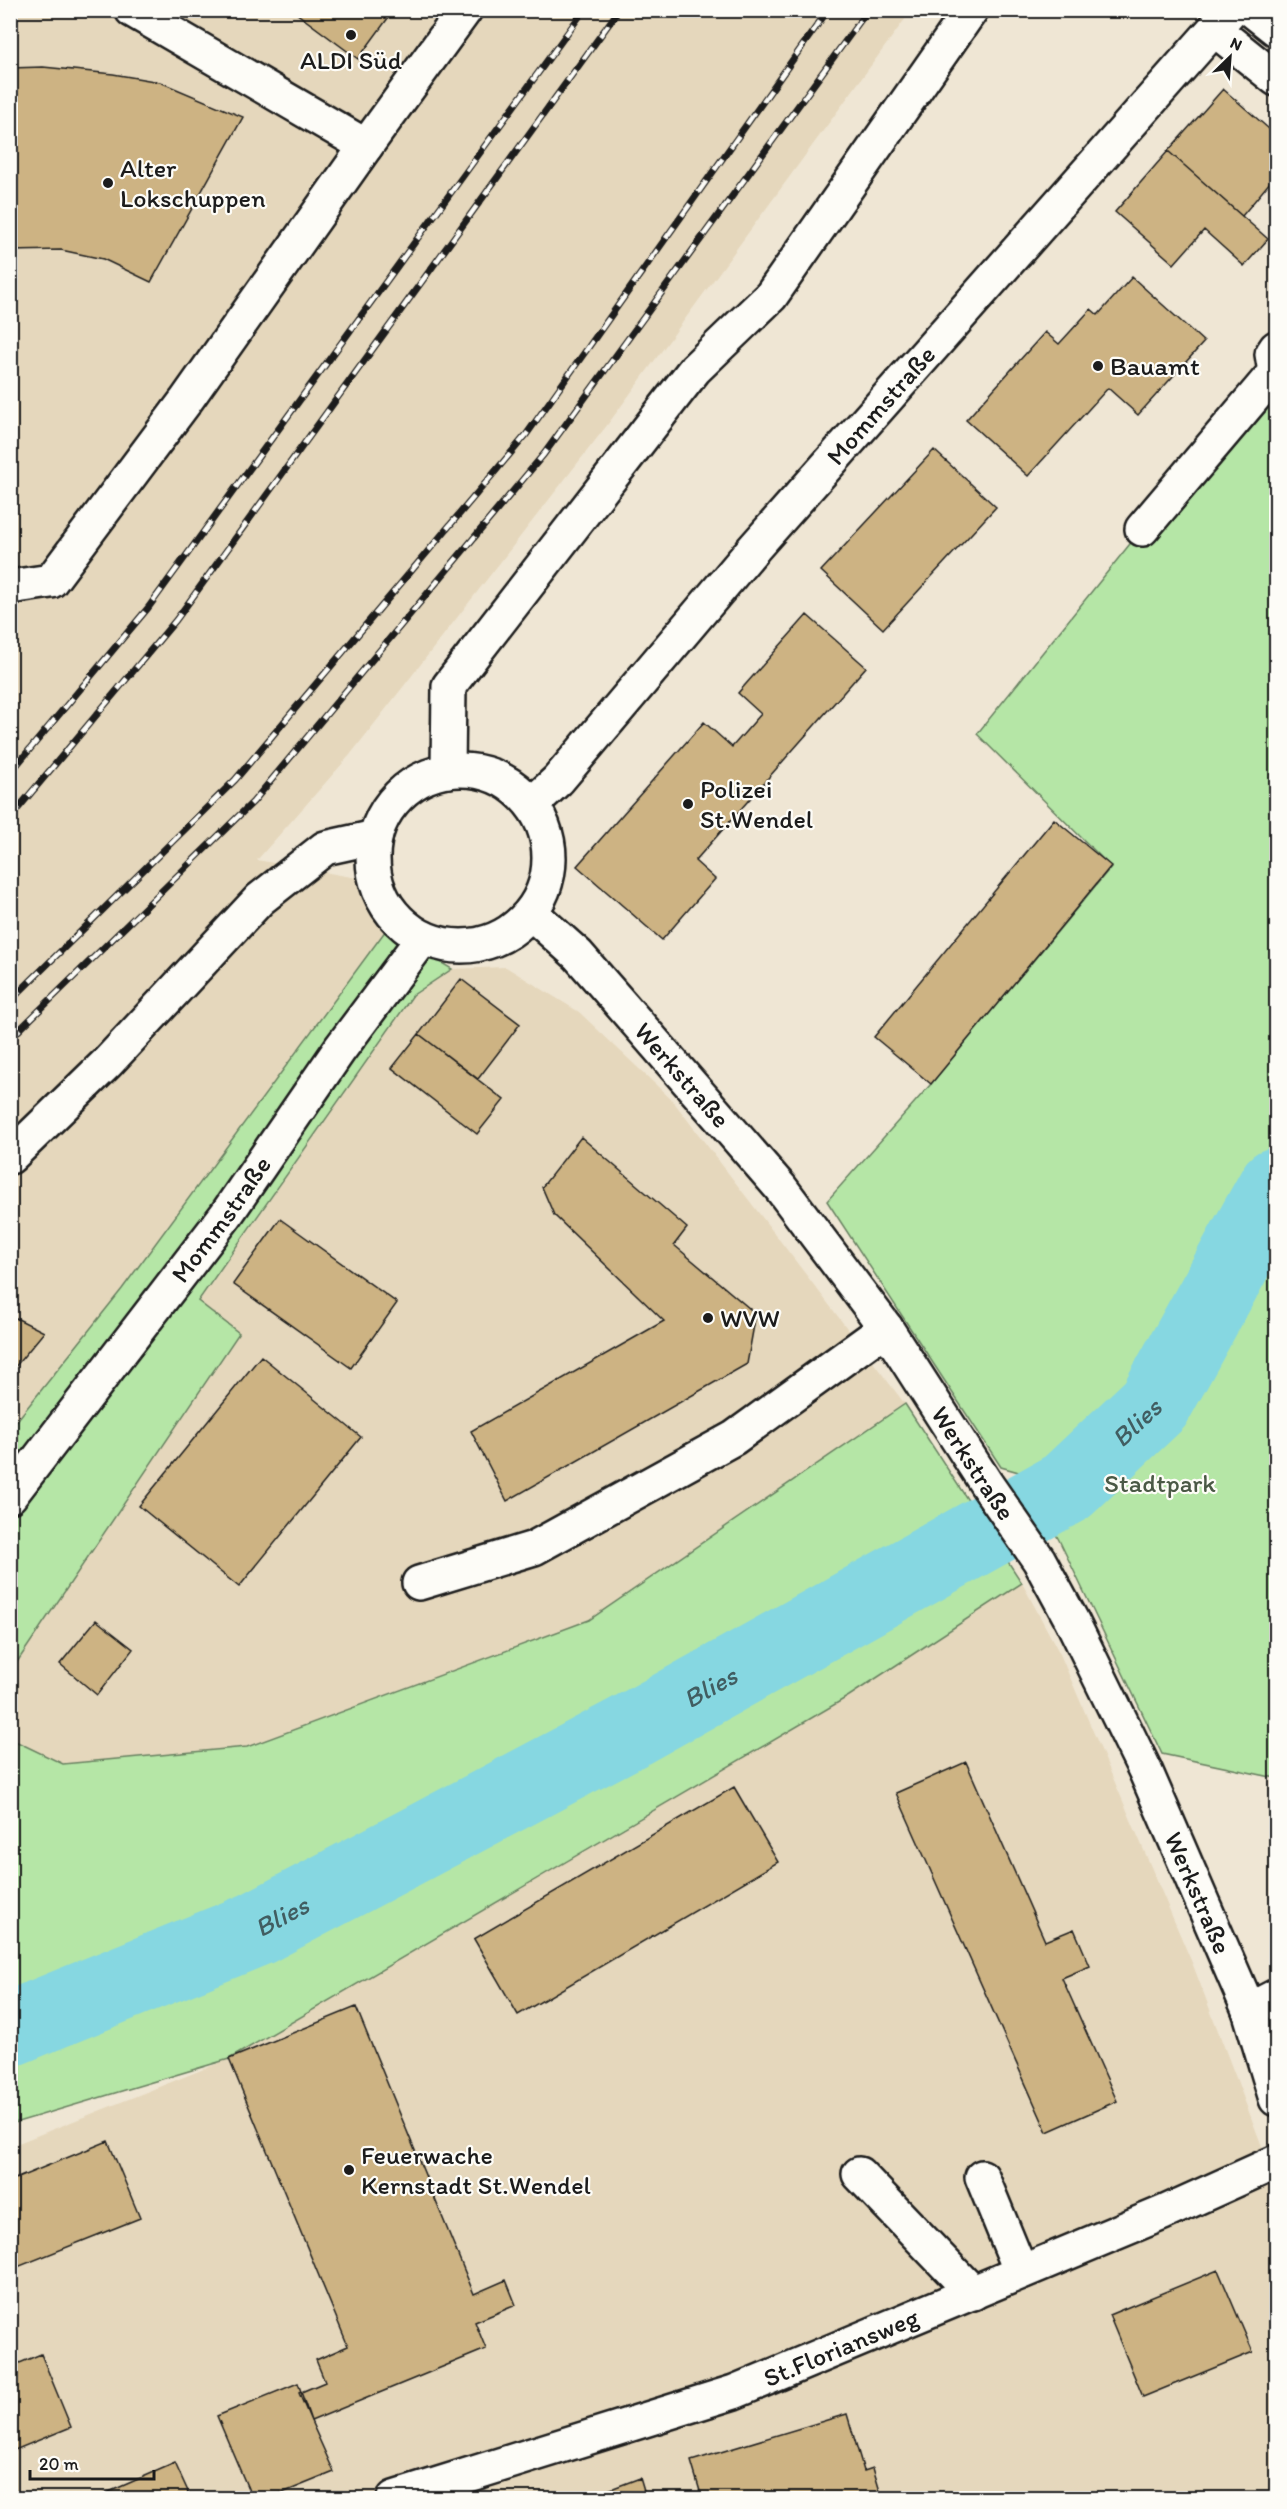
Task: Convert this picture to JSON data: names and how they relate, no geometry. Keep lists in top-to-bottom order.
{
  "streets": {
    "street": ["Mommstraße", "Werkstraße", "St.Floriansweg"]
  },
  "crossings": [
    ["Mommstraße", "Werkstraße"]
  ],
  "water": ["Blies"],
  "parks": ["Stadtpark"],
  "places": [
    "ALDI Süd",
    "Alter Lokschuppen",
    "Bauamt",
    "Polizei St.Wendel",
    "WVW",
    "Feuerwache Kernstadt St.Wendel"
  ],
  "scale_bar": "20 m",
  "north": "top right"
}
